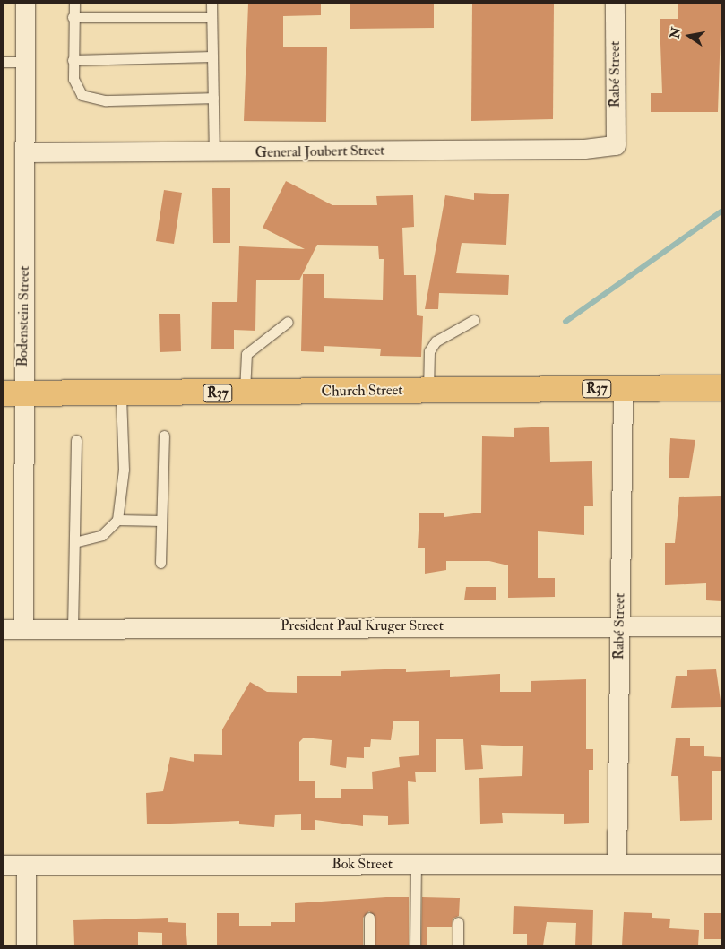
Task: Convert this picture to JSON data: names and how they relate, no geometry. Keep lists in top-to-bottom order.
{
  "streets": {
    "main road": ["R37", "Church Street"],
    "street": [
      "Rabé Street",
      "General Joubert Street",
      "Bodenstein Street",
      "President Paul Kruger Street",
      "Bok Street"
    ]
  },
  "crossings": [
    ["Rabé Street", "General Joubert Street"],
    ["Rabé Street", "Church Street"],
    ["Rabé Street", "President Paul Kruger Street"],
    ["Rabé Street", "Bok Street"],
    ["General Joubert Street", "Bodenstein Street"],
    ["Bodenstein Street", "Church Street"],
    ["Bodenstein Street", "President Paul Kruger Street"]
  ],
  "north": "left"
}
